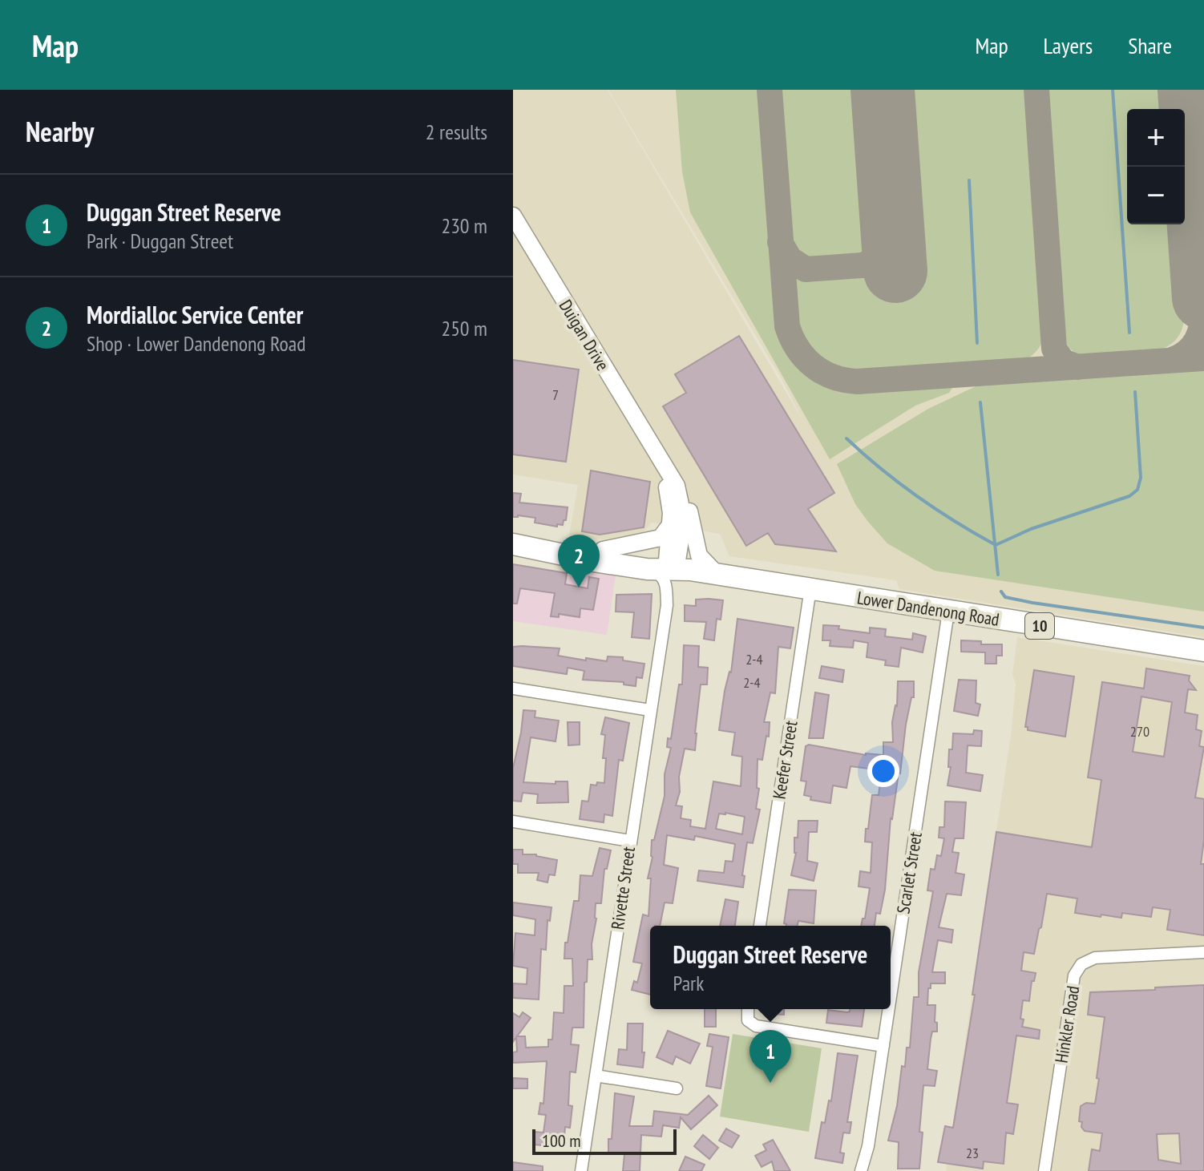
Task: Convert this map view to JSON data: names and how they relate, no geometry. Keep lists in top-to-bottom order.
{
  "streets": {
    "highway": ["Lower Dandenong Road", "10"],
    "main road": ["Duigan Drive"],
    "street": [
      "Keefer Street",
      "Scarlet Street",
      "Rivette Street",
      "Hinkler Road"
    ]
  },
  "crossings": [
    ["Duigan Drive", "Lower Dandenong Road"],
    ["Duigan Drive", "Rivette Street"],
    ["Lower Dandenong Road", "Keefer Street"],
    ["Lower Dandenong Road", "Scarlet Street"],
    ["Lower Dandenong Road", "Rivette Street"]
  ],
  "house_numbers": [
    "7",
    "2-4",
    "2-4",
    "270",
    "23"
  ],
  "scale_bar": "100 m",
  "page": {
    "header": "Map",
    "nav": ["Map", "Layers", "Share"],
    "heading": ["Nearby", "2 results"],
    "map_buttons": ["+", "−"],
    "list": [
      {
        "mark": "1",
        "name": "Duggan Street Reserve",
        "note": "Park · Duggan Street",
        "value": "230 m"
      },
      {
        "mark": "2",
        "name": "Mordialloc Service Center",
        "note": "Shop · Lower Dandenong Road",
        "value": "250 m"
      }
    ],
    "pins": ["2", "1"],
    "popup": ["Duggan Street Reserve", "Park"],
    "scale": "100 m"
  }
}
